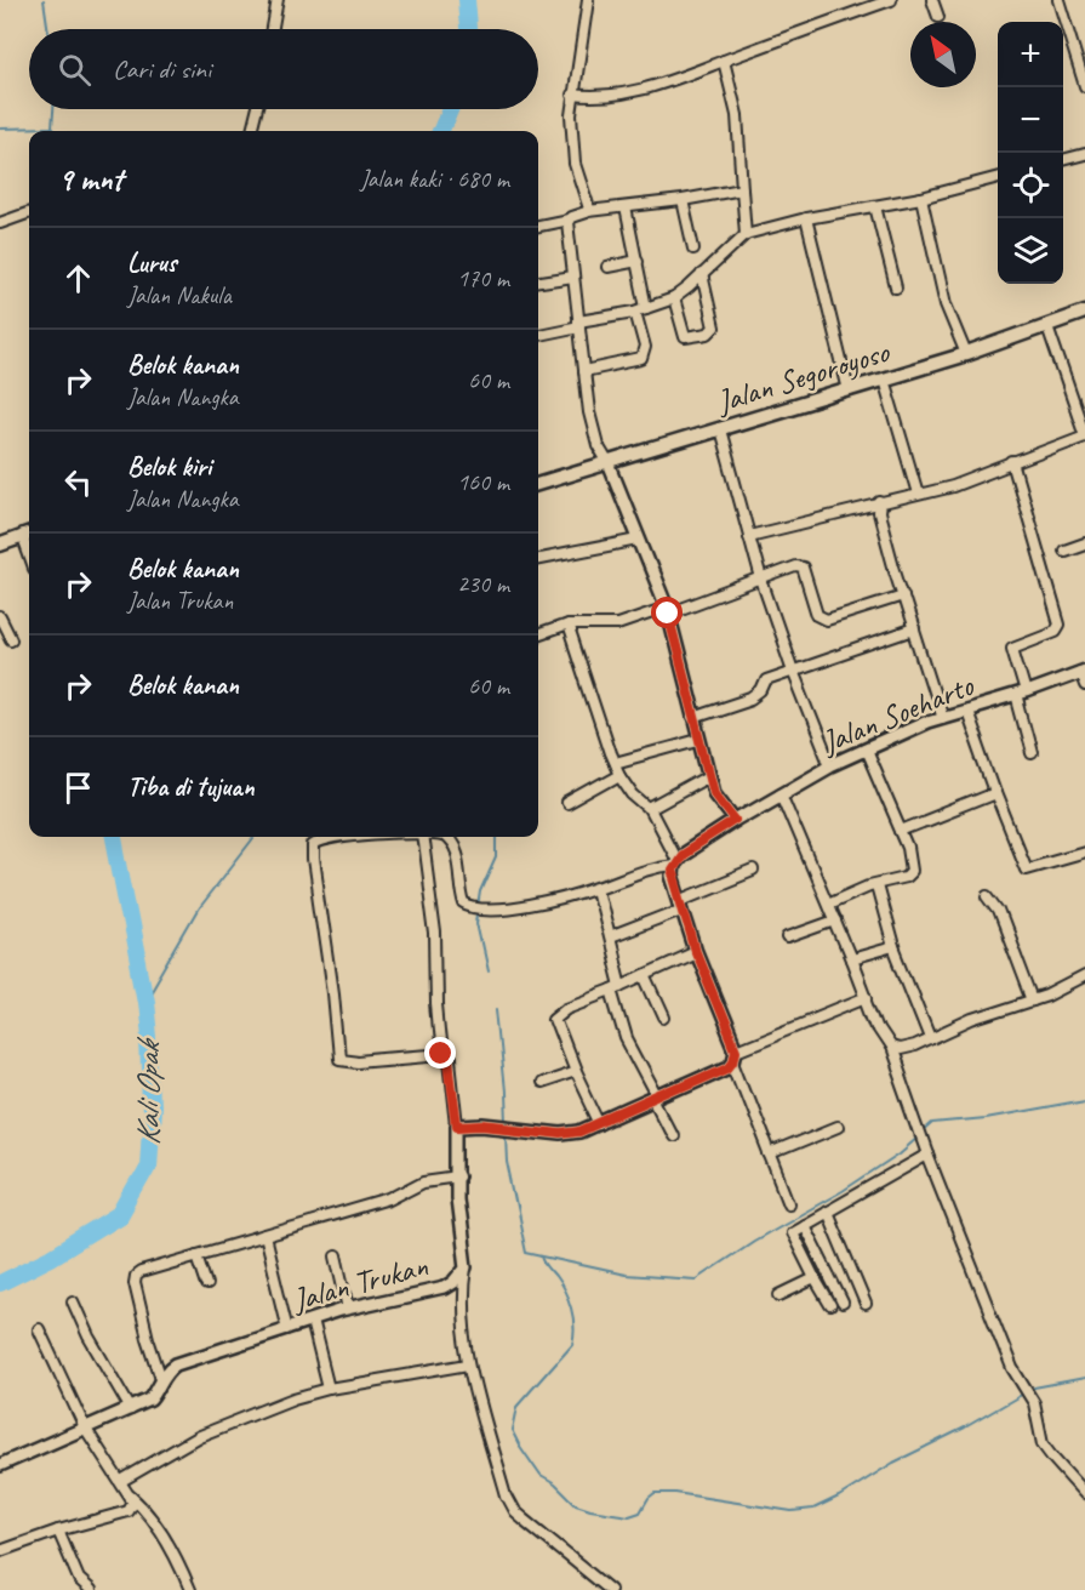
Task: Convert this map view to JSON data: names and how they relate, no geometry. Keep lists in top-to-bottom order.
{
  "streets": {
    "main road": ["Jalan Segoroyoso"],
    "street": ["Jalan Soeharto", "Jalan Trukan"]
  },
  "water": ["Kali Opak"],
  "north": "top left",
  "page": {
    "map_buttons": ["+", "−"],
    "search": "Cari di sini",
    "heading": ["9 mnt", "Jalan kaki · 680 m"],
    "list": [
      ["Lurus", "Jalan Nakula", "170 m"],
      ["Belok kanan", "Jalan Nangka", "60 m"],
      ["Belok kiri", "Jalan Nangka", "160 m"],
      ["Belok kanan", "Jalan Trukan", "230 m"],
      ["Belok kanan", "60 m"],
      "Tiba di tujuan"
    ]
  }
}
